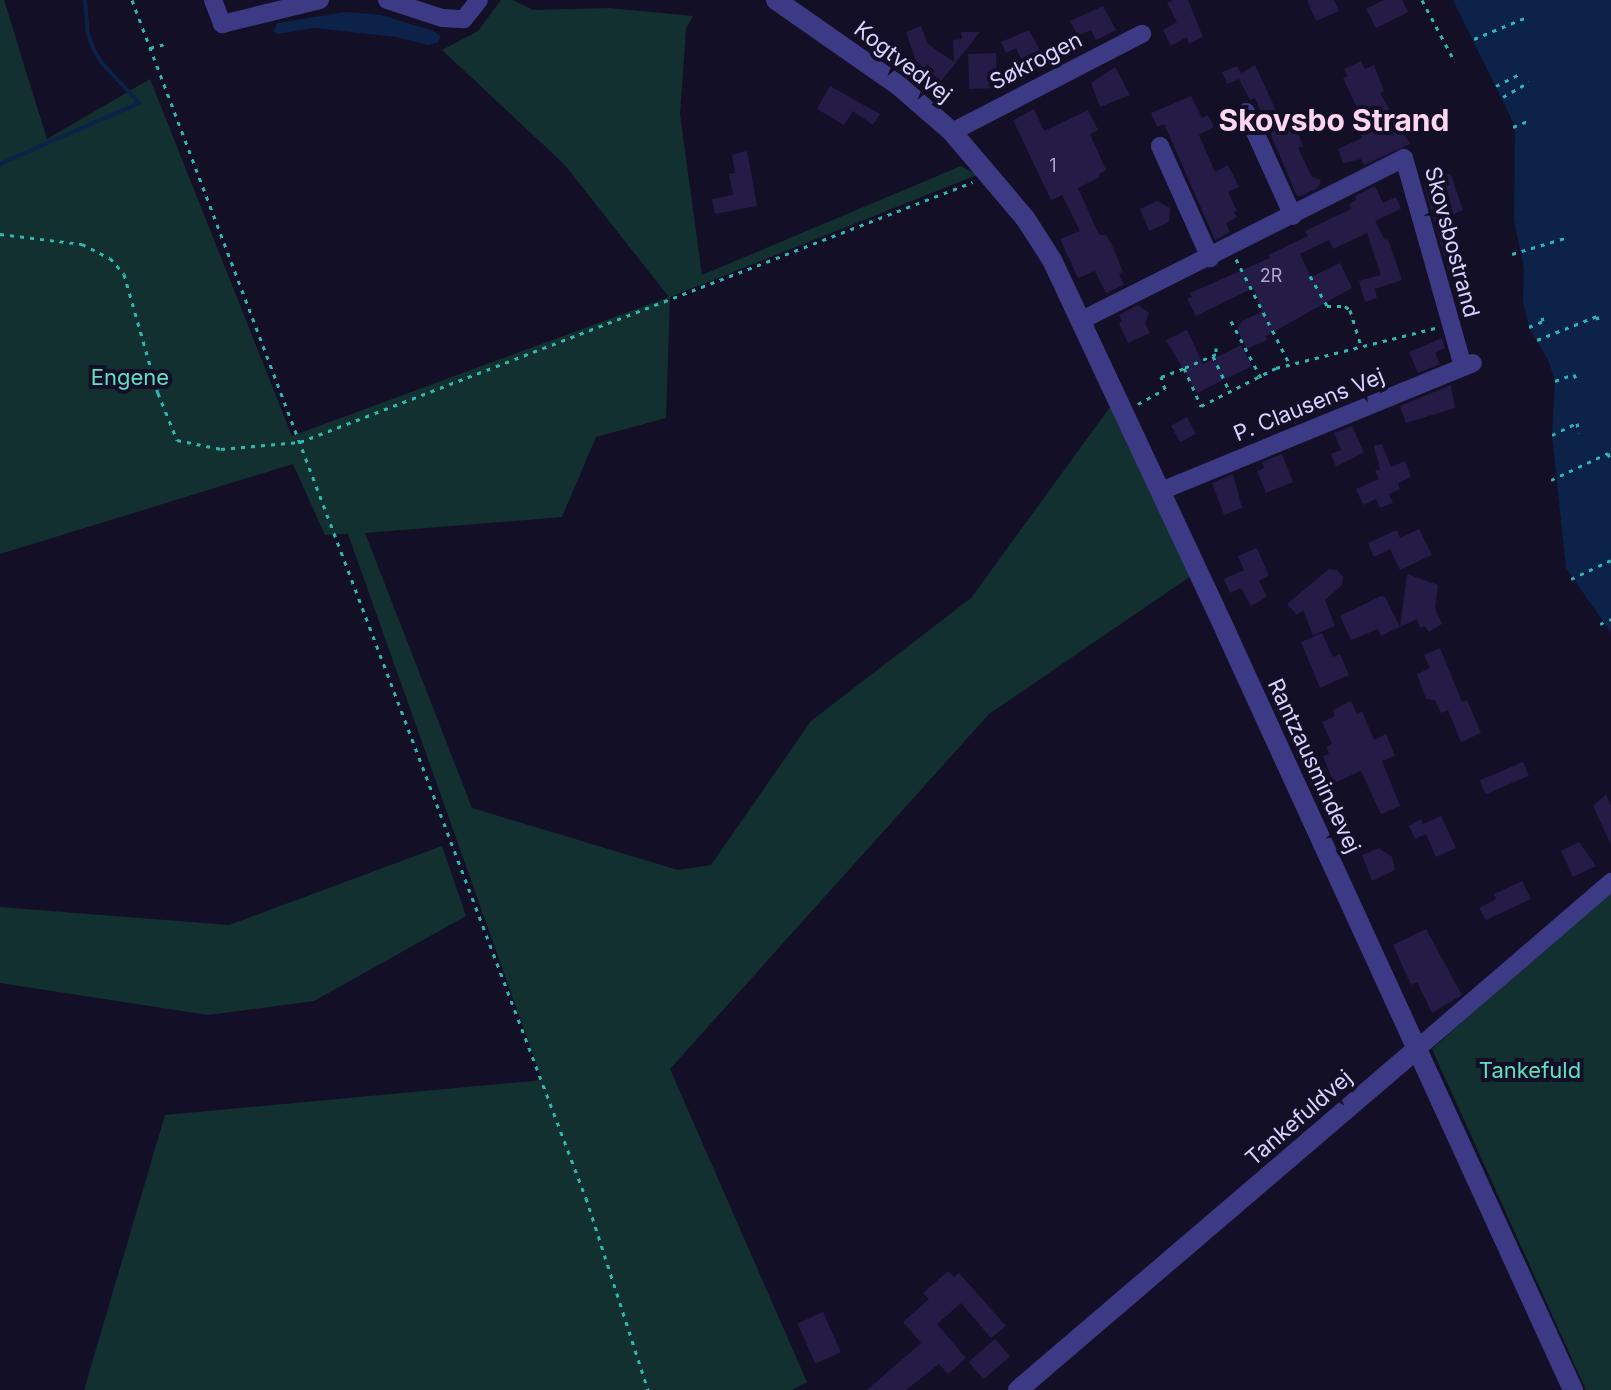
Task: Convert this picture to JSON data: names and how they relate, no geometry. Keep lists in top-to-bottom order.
{
  "streets": {
    "street": [
      "Søkrogen",
      "Kogtvedvej",
      "Skovsbostrand",
      "P. Clausens Vej",
      "Rantzausmindevej",
      "Tankefuldvej"
    ]
  },
  "crossings": [
    ["Søkrogen", "Kogtvedvej"],
    ["Kogtvedvej", "Rantzausmindevej"],
    ["Skovsbostrand", "P. Clausens Vej"],
    ["Skovsbostrand", "Rantzausmindevej"],
    ["P. Clausens Vej", "Rantzausmindevej"],
    ["Rantzausmindevej", "Tankefuldvej"]
  ],
  "districts": ["Skovsbo Strand"],
  "parks": ["Engene", "Tankefuld"],
  "house_numbers": ["1", "2R"]
}
